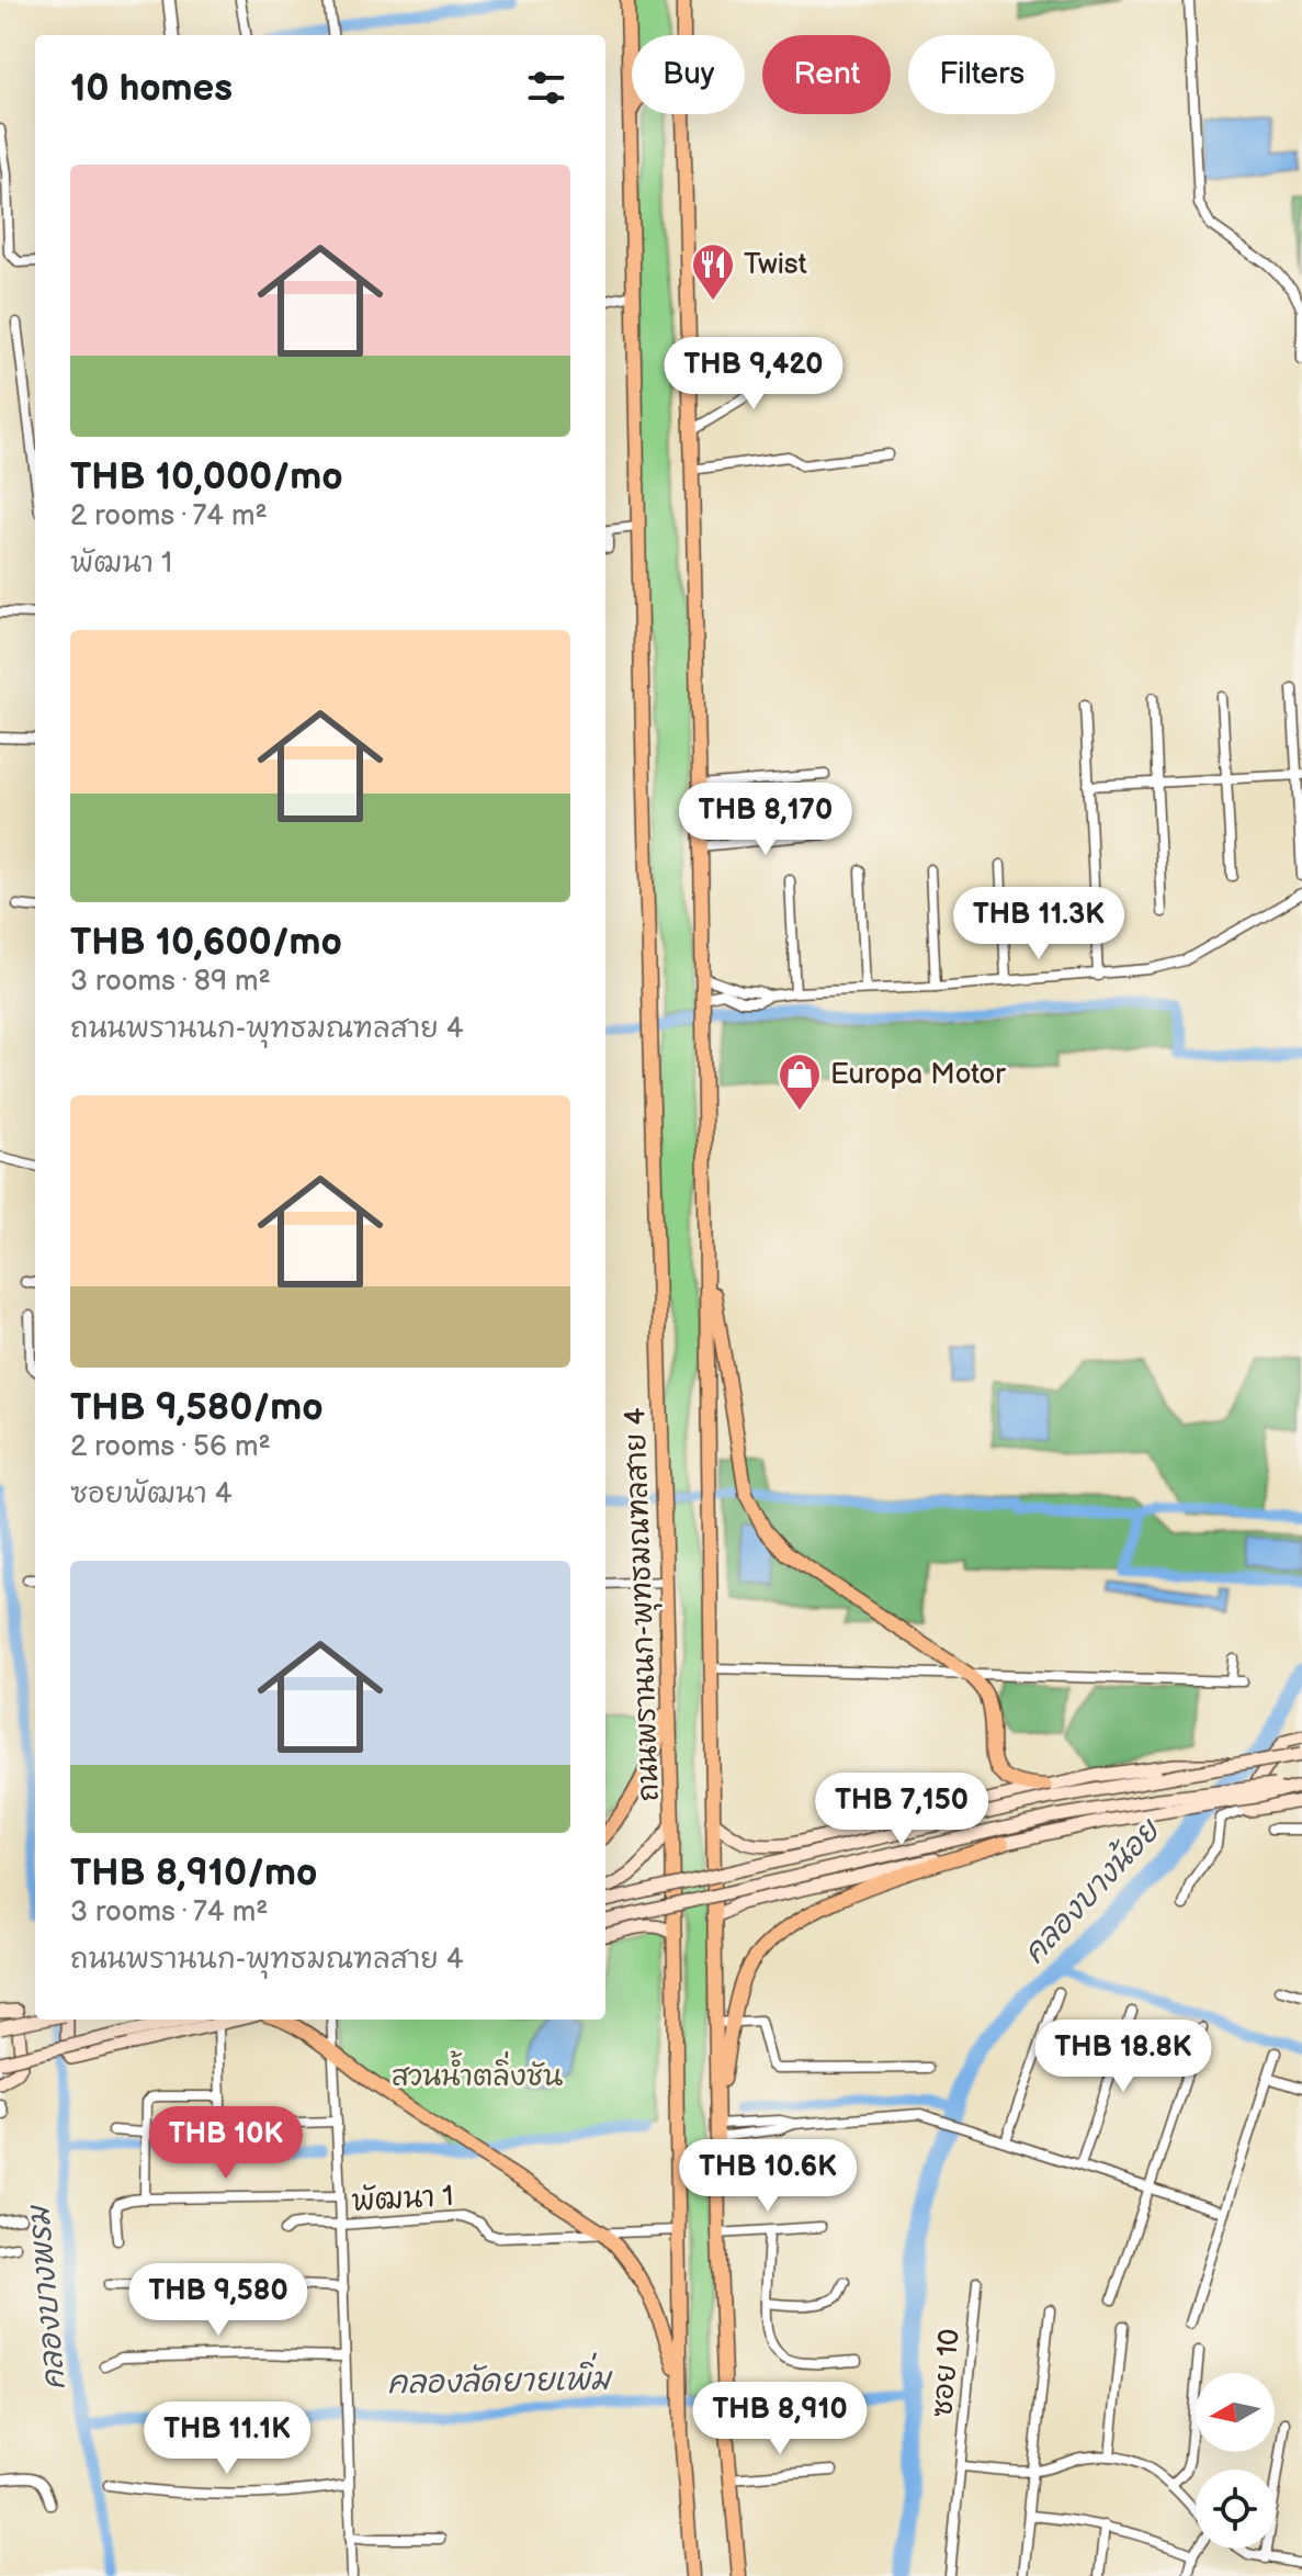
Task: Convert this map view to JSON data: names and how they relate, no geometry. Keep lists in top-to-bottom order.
{
  "streets": {
    "main road": ["ถนนพรานนก-พุทธมณฑลสาย 4"],
    "street": ["พัฒนา 1", "ซอย 10"]
  },
  "crossings": [
    ["ถนนพรานนก-พุทธมณฑลสาย 4", "พัฒนา 1"]
  ],
  "water": ["คลองบางน้อย", "คลองบางพรม", "คลองลัดยายเพิ่ม"],
  "parks": ["สวนน้ำตลิ่งชัน"],
  "places": {
    "restaurant": ["Twist"],
    "shop": ["Europa Motor"]
  },
  "north": "left",
  "page": {
    "chip": ["Buy", "Rent", "Filters"],
    "heading": "10 homes",
    "list": [
      {
        "name": "THB 10,000/mo",
        "note": "2 rooms · 74 m² · พัฒนา 1"
      },
      {
        "name": "THB 10,600/mo",
        "note": "3 rooms · 89 m² · ถนนพรานนก-พุทธมณฑลสาย 4"
      },
      {
        "name": "THB 9,580/mo",
        "note": "2 rooms · 56 m² · ซอยพัฒนา 4"
      },
      {
        "name": "THB 8,910/mo",
        "note": "3 rooms · 74 m² · ถนนพรานนก-พุทธมณฑลสาย 4"
      }
    ],
    "price": [
      "THB 9,420",
      "THB 8,170",
      "THB 11.3K",
      "THB 7,150",
      "THB 18.8K",
      "THB 10K",
      "THB 10.6K",
      "THB 9,580",
      "THB 8,910",
      "THB 11.1K"
    ]
  }
}
